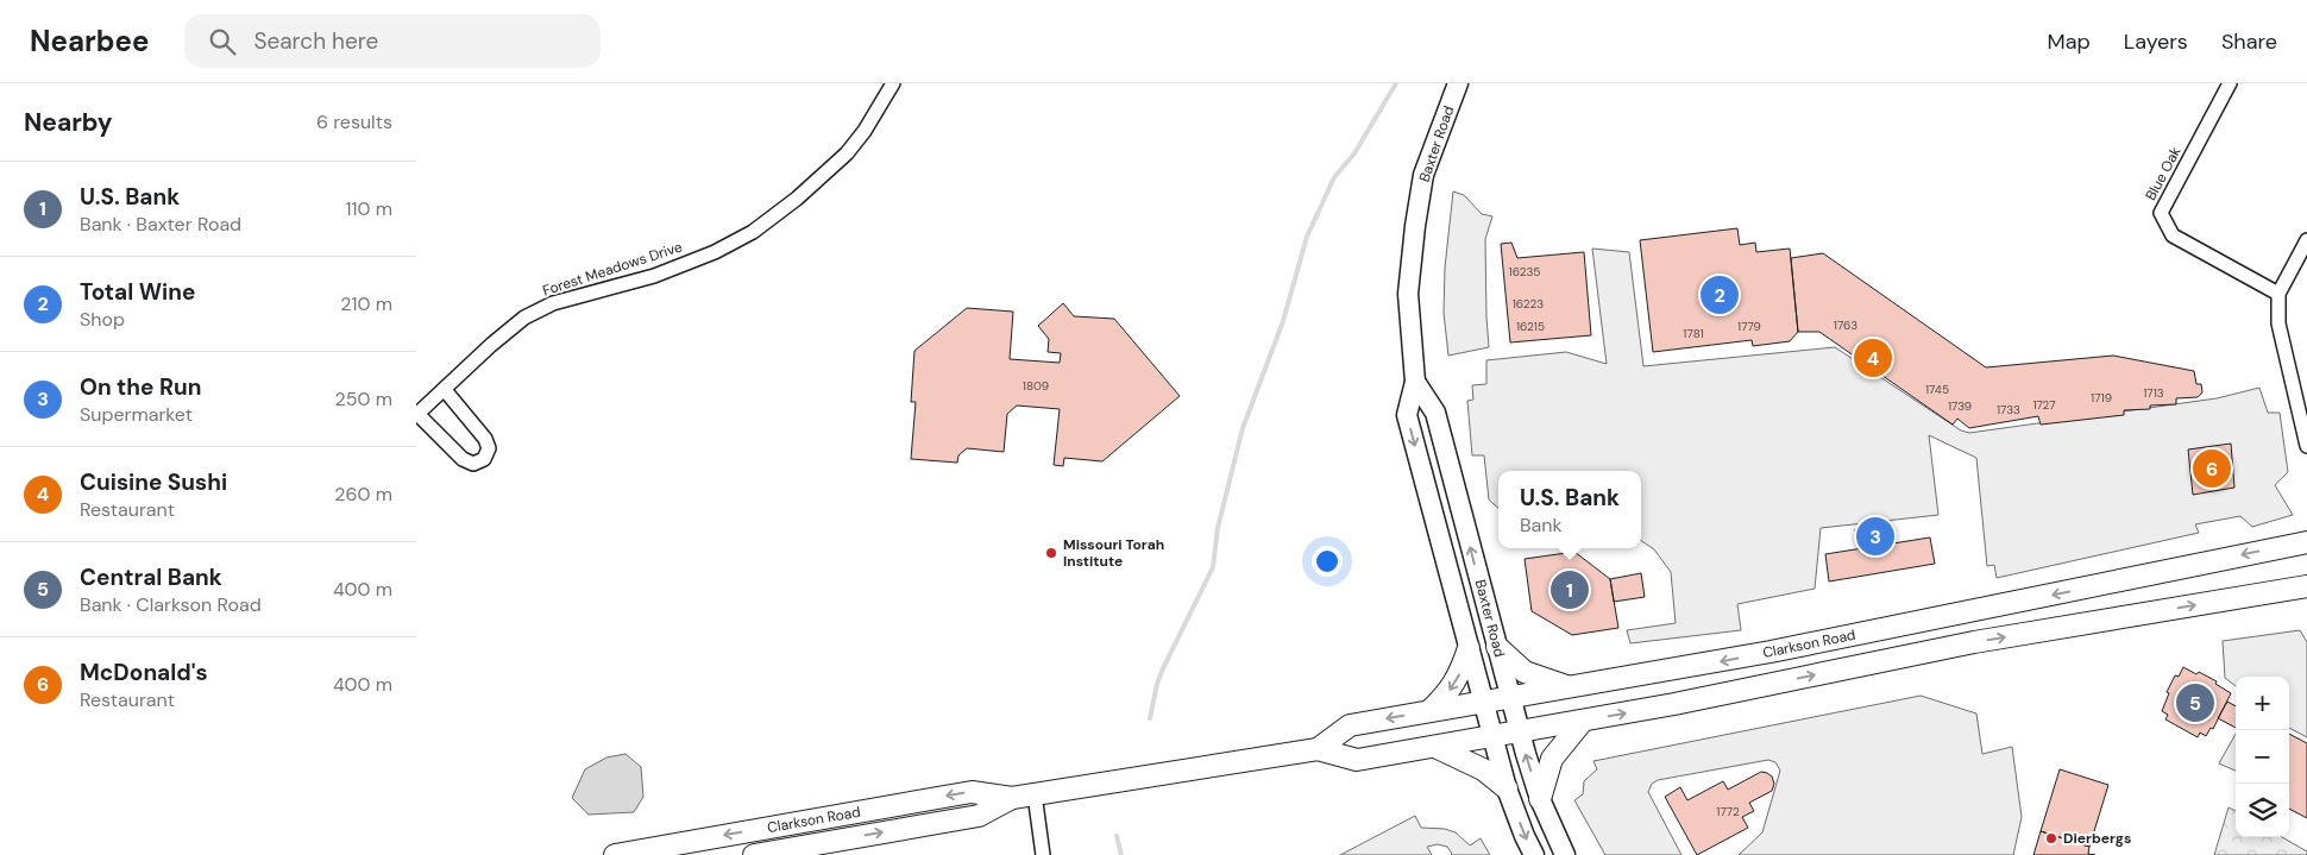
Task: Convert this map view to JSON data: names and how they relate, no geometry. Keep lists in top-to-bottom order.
{
  "streets": {
    "main road": ["Baxter Road", "Clarkson Road"],
    "street": ["Blue Oak", "Forest Meadows Drive"]
  },
  "crossings": [
    ["Baxter Road", "Clarkson Road"]
  ],
  "places": ["Missouri Torah Institute", "Dierbergs"],
  "house_numbers": [
    "16235",
    "16223",
    "1763",
    "16215",
    "1779",
    "1781",
    "1809",
    "1745",
    "1713",
    "1719",
    "1727",
    "1739",
    "1733",
    "1772"
  ],
  "page": {
    "header": "Nearbee",
    "search": "Search here",
    "nav": ["Map", "Layers", "Share"],
    "heading": ["Nearby", "6 results"],
    "list": [
      {
        "mark": "1",
        "name": "U.S. Bank",
        "note": "Bank · Baxter Road",
        "value": "110 m"
      },
      {
        "mark": "2",
        "name": "Total Wine",
        "note": "Shop",
        "value": "210 m"
      },
      {
        "mark": "3",
        "name": "On the Run",
        "note": "Supermarket",
        "value": "250 m"
      },
      {
        "mark": "4",
        "name": "Cuisine Sushi",
        "note": "Restaurant",
        "value": "260 m"
      },
      {
        "mark": "5",
        "name": "Central Bank",
        "note": "Bank · Clarkson Road",
        "value": "400 m"
      },
      {
        "mark": "6",
        "name": "McDonald's",
        "note": "Restaurant",
        "value": "400 m"
      }
    ],
    "pins": [
      "2",
      "4",
      "6",
      "3",
      "1",
      "5"
    ],
    "popup": ["U.S. Bank", "Bank"],
    "map_buttons": ["+", "−"]
  }
}
